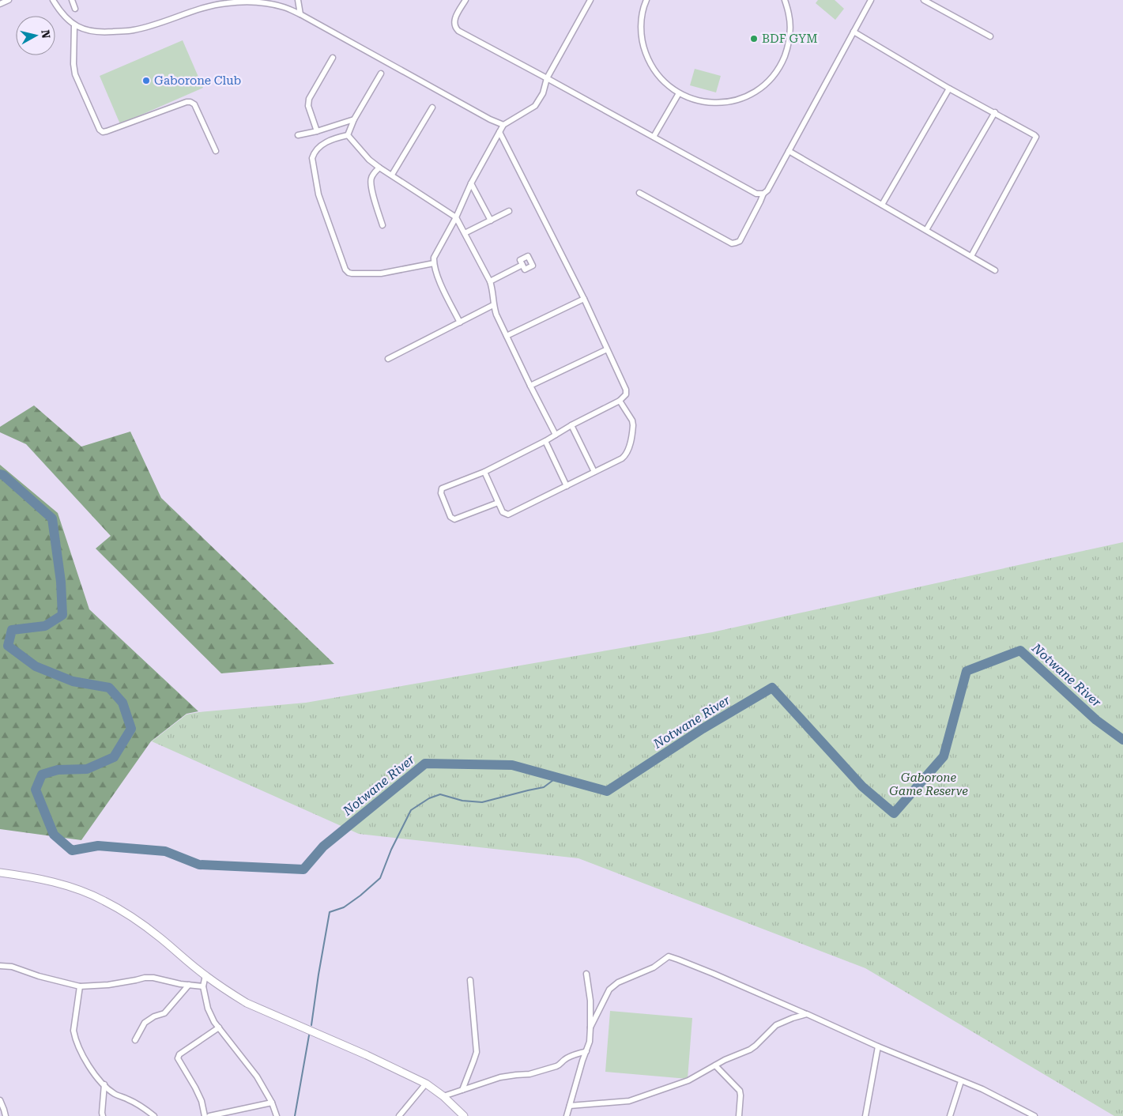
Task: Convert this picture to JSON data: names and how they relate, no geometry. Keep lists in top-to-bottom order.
{
  "water": ["Notwane River"],
  "parks": ["Gaborone Game Reserve"],
  "places": ["BDF GYM", "Gaborone Club"],
  "north": "right"
}
